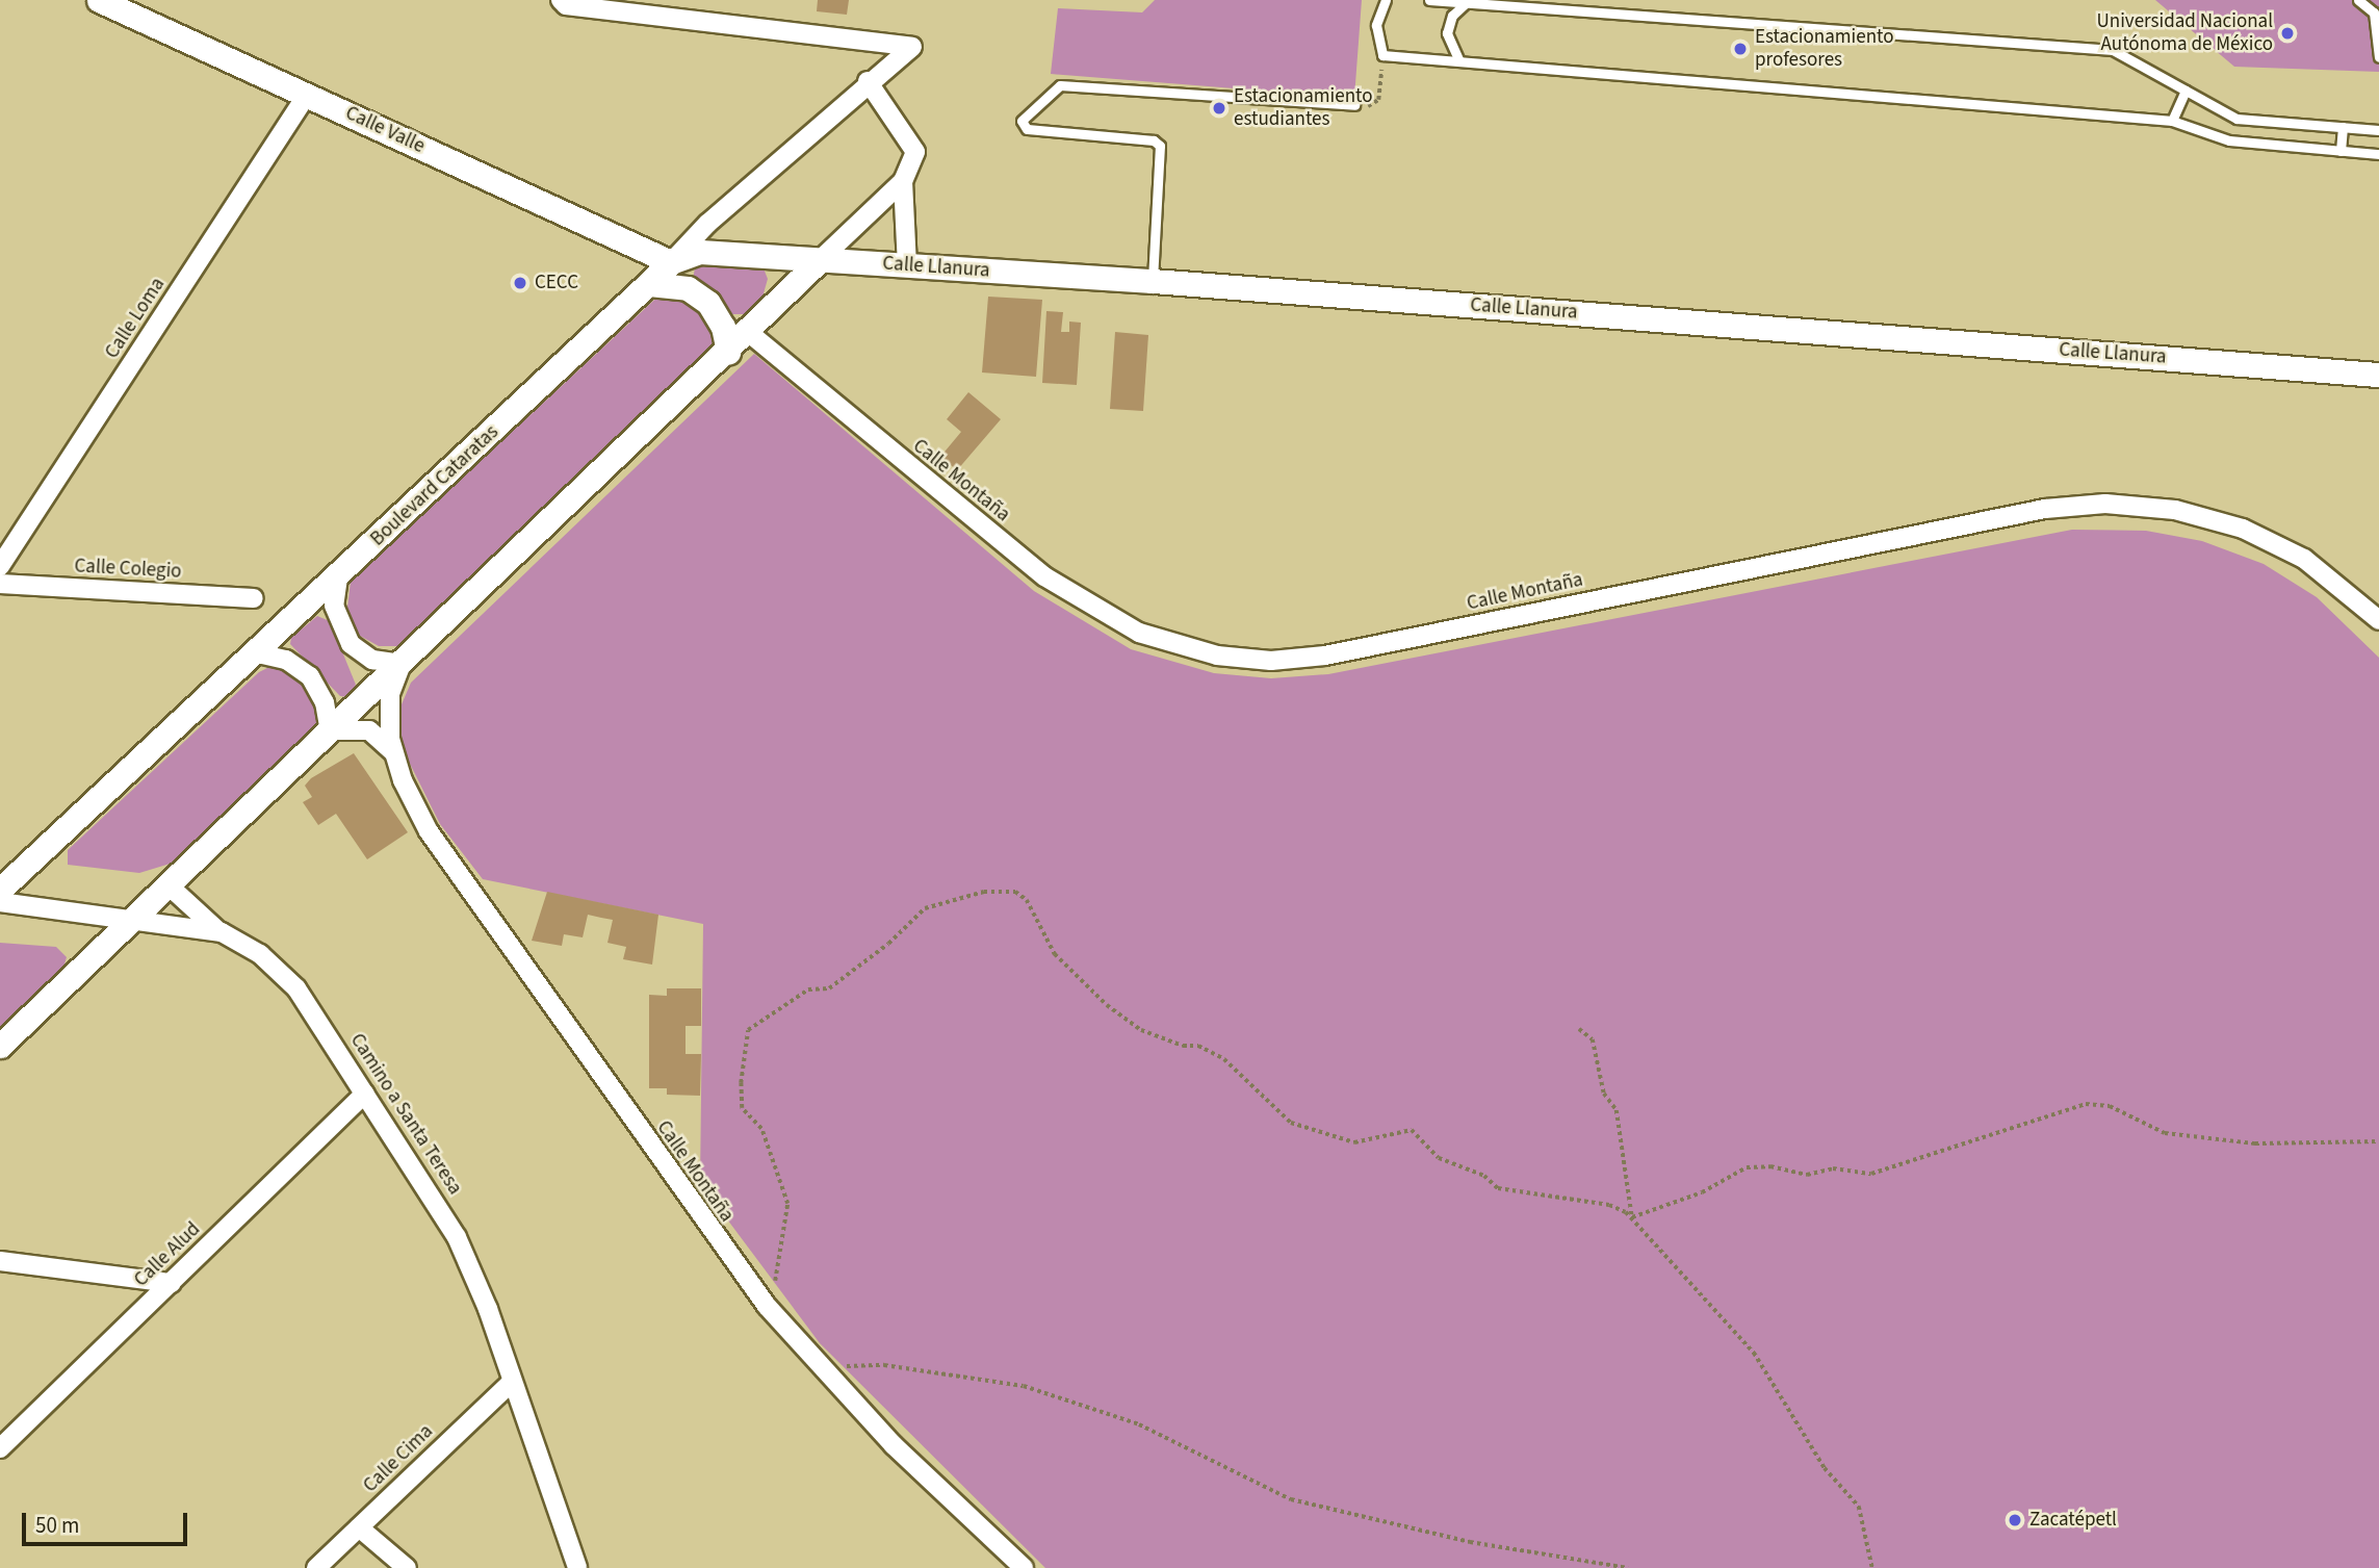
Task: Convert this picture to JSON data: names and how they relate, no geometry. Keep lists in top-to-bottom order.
{
  "streets": {
    "street": [
      "Calle Valle",
      "Calle Llanura",
      "Calle Loma",
      "Calle Montaña",
      "Boulevard Cataratas",
      "Calle Colegio",
      "Camino a Santa Teresa",
      "Calle Alud",
      "Calle Cima"
    ]
  },
  "crossings": [
    ["Calle Valle", "Calle Llanura"],
    ["Calle Valle", "Calle Loma"],
    ["Calle Valle", "Boulevard Cataratas"],
    ["Calle Llanura", "Boulevard Cataratas"],
    ["Camino a Santa Teresa", "Calle Alud"],
    ["Camino a Santa Teresa", "Calle Cima"]
  ],
  "places": [
    "Universidad Nacional Autónoma de México",
    "Estacionamiento profesores",
    "Estacionamiento estudiantes",
    "CECC",
    "Zacatépetl"
  ],
  "scale_bar": "50 m"
}
